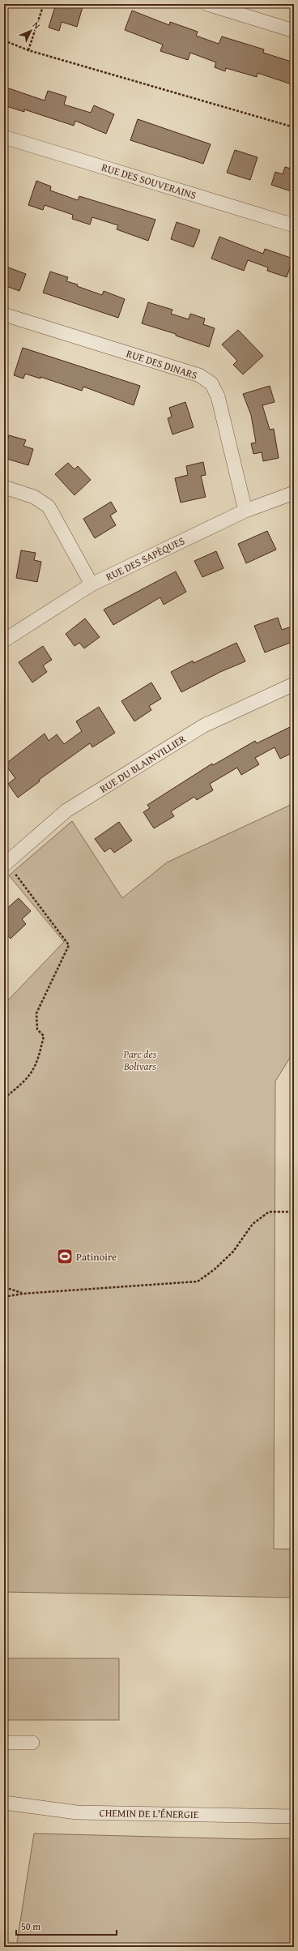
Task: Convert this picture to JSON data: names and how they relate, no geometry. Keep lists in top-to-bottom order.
{
  "streets": {
    "street": [
      "RUE DES SOUVERAINS",
      "RUE DES DINARS",
      "RUE DES SAPÈQUES",
      "RUE DU BLAINVILLIER",
      "CHEMIN DE L'ÉNERGIE"
    ]
  },
  "crossings": [
    ["RUE DES DINARS", "RUE DES SAPÈQUES"]
  ],
  "parks": ["Parc des Bolivars"],
  "places": {
    "sports": ["Patinoire"]
  },
  "scale_bar": "50 m",
  "north": "top right"
}
